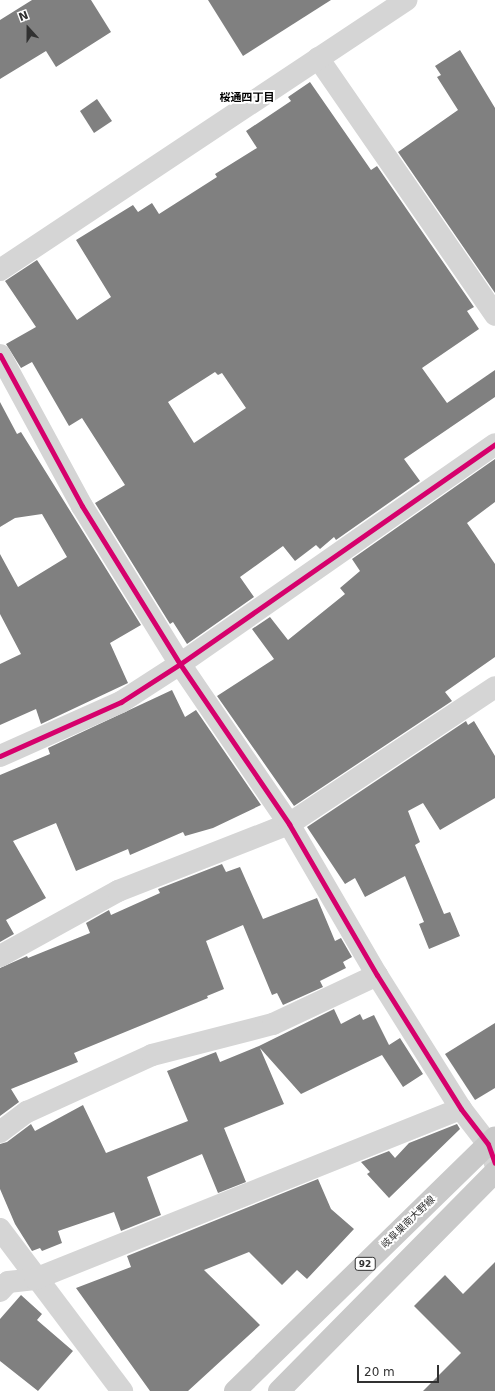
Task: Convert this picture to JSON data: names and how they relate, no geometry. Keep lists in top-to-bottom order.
{
  "streets": {
    "main road": ["岐阜巣南大野線", "92"]
  },
  "districts": ["桜通四丁目"],
  "scale_bar": "20 m",
  "north": "top"
}
